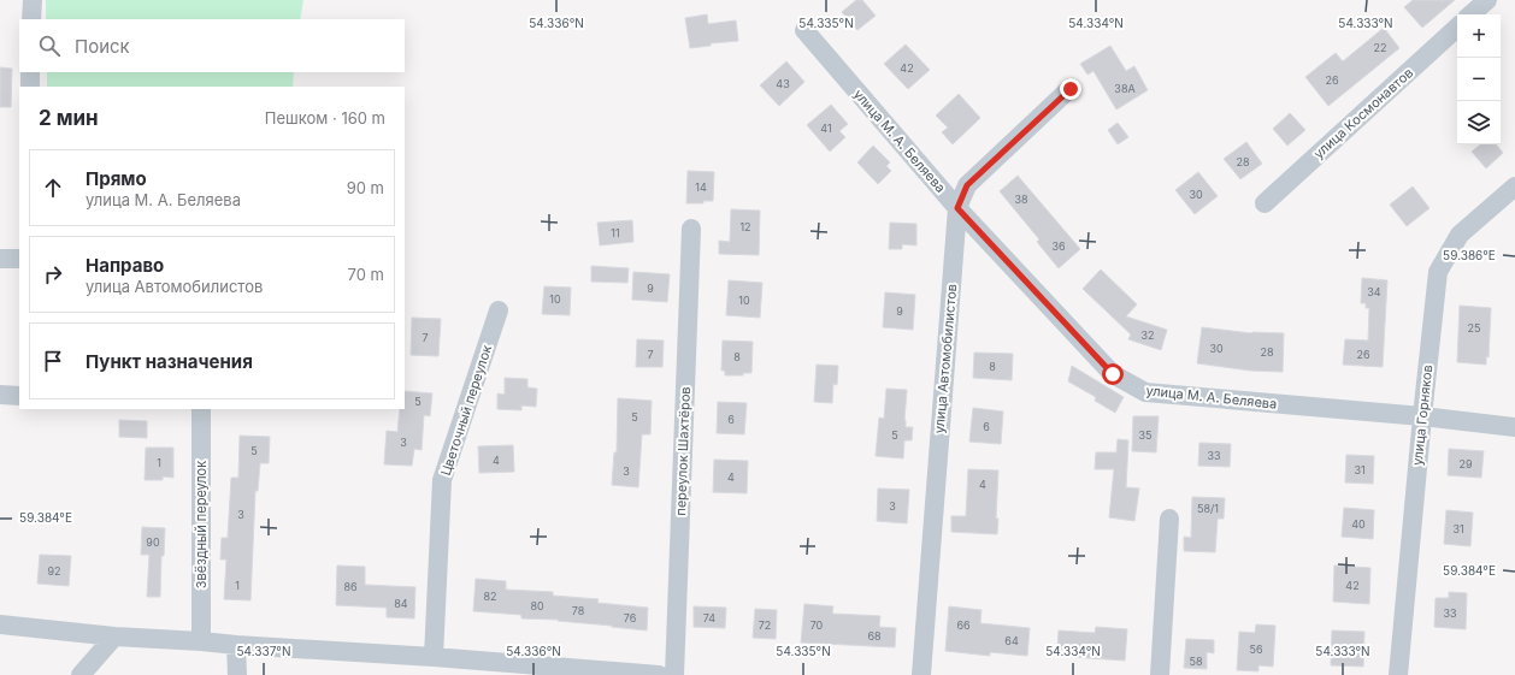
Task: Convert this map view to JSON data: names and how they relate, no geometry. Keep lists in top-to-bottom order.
{
  "streets": {
    "street": [
      "улица Космонавтов",
      "улица М. А. Беляева",
      "улица Автомобилистов",
      "Цветочный переулок",
      "улица Горняков",
      "переулок Шахтёров",
      "Звёздный переулок"
    ]
  },
  "crossings": [
    ["улица М. А. Беляева", "улица Автомобилистов"],
    ["улица М. А. Беляева", "улица Горняков"]
  ],
  "house_numbers": [
    "22",
    "42",
    "26",
    "43",
    "38А",
    "41",
    "28",
    "14",
    "30",
    "38",
    "12",
    "11",
    "36",
    "9",
    "34",
    "10",
    "10",
    "9",
    "25",
    "32",
    "7",
    "30",
    "28",
    "7",
    "26",
    "8",
    "8",
    "5",
    "5",
    "6",
    "6",
    "5",
    "35",
    "3",
    "5",
    "33",
    "4",
    "1",
    "29",
    "31",
    "3",
    "4",
    "4",
    "3",
    "58/1",
    "3",
    "40",
    "31",
    "90",
    "92",
    "1",
    "42",
    "86",
    "82",
    "84",
    "80",
    "78",
    "33",
    "76",
    "74",
    "72",
    "70",
    "66",
    "68",
    "64",
    "56",
    "58"
  ],
  "page": {
    "map_buttons": ["+", "−"],
    "search": "Поиск",
    "heading": ["2 мин", "Пешком · 160 m"],
    "list": [
      ["Прямо", "улица М. А. Беляева", "90 m"],
      ["Направо", "улица Автомобилистов", "70 m"],
      "Пункт назначения"
    ]
  },
  "coordinates": [
    "54.336°N",
    "54.335°N",
    "54.334°N",
    "54.333°N",
    "59.386°E",
    "59.384°E",
    "54.337°N"
  ]
}
